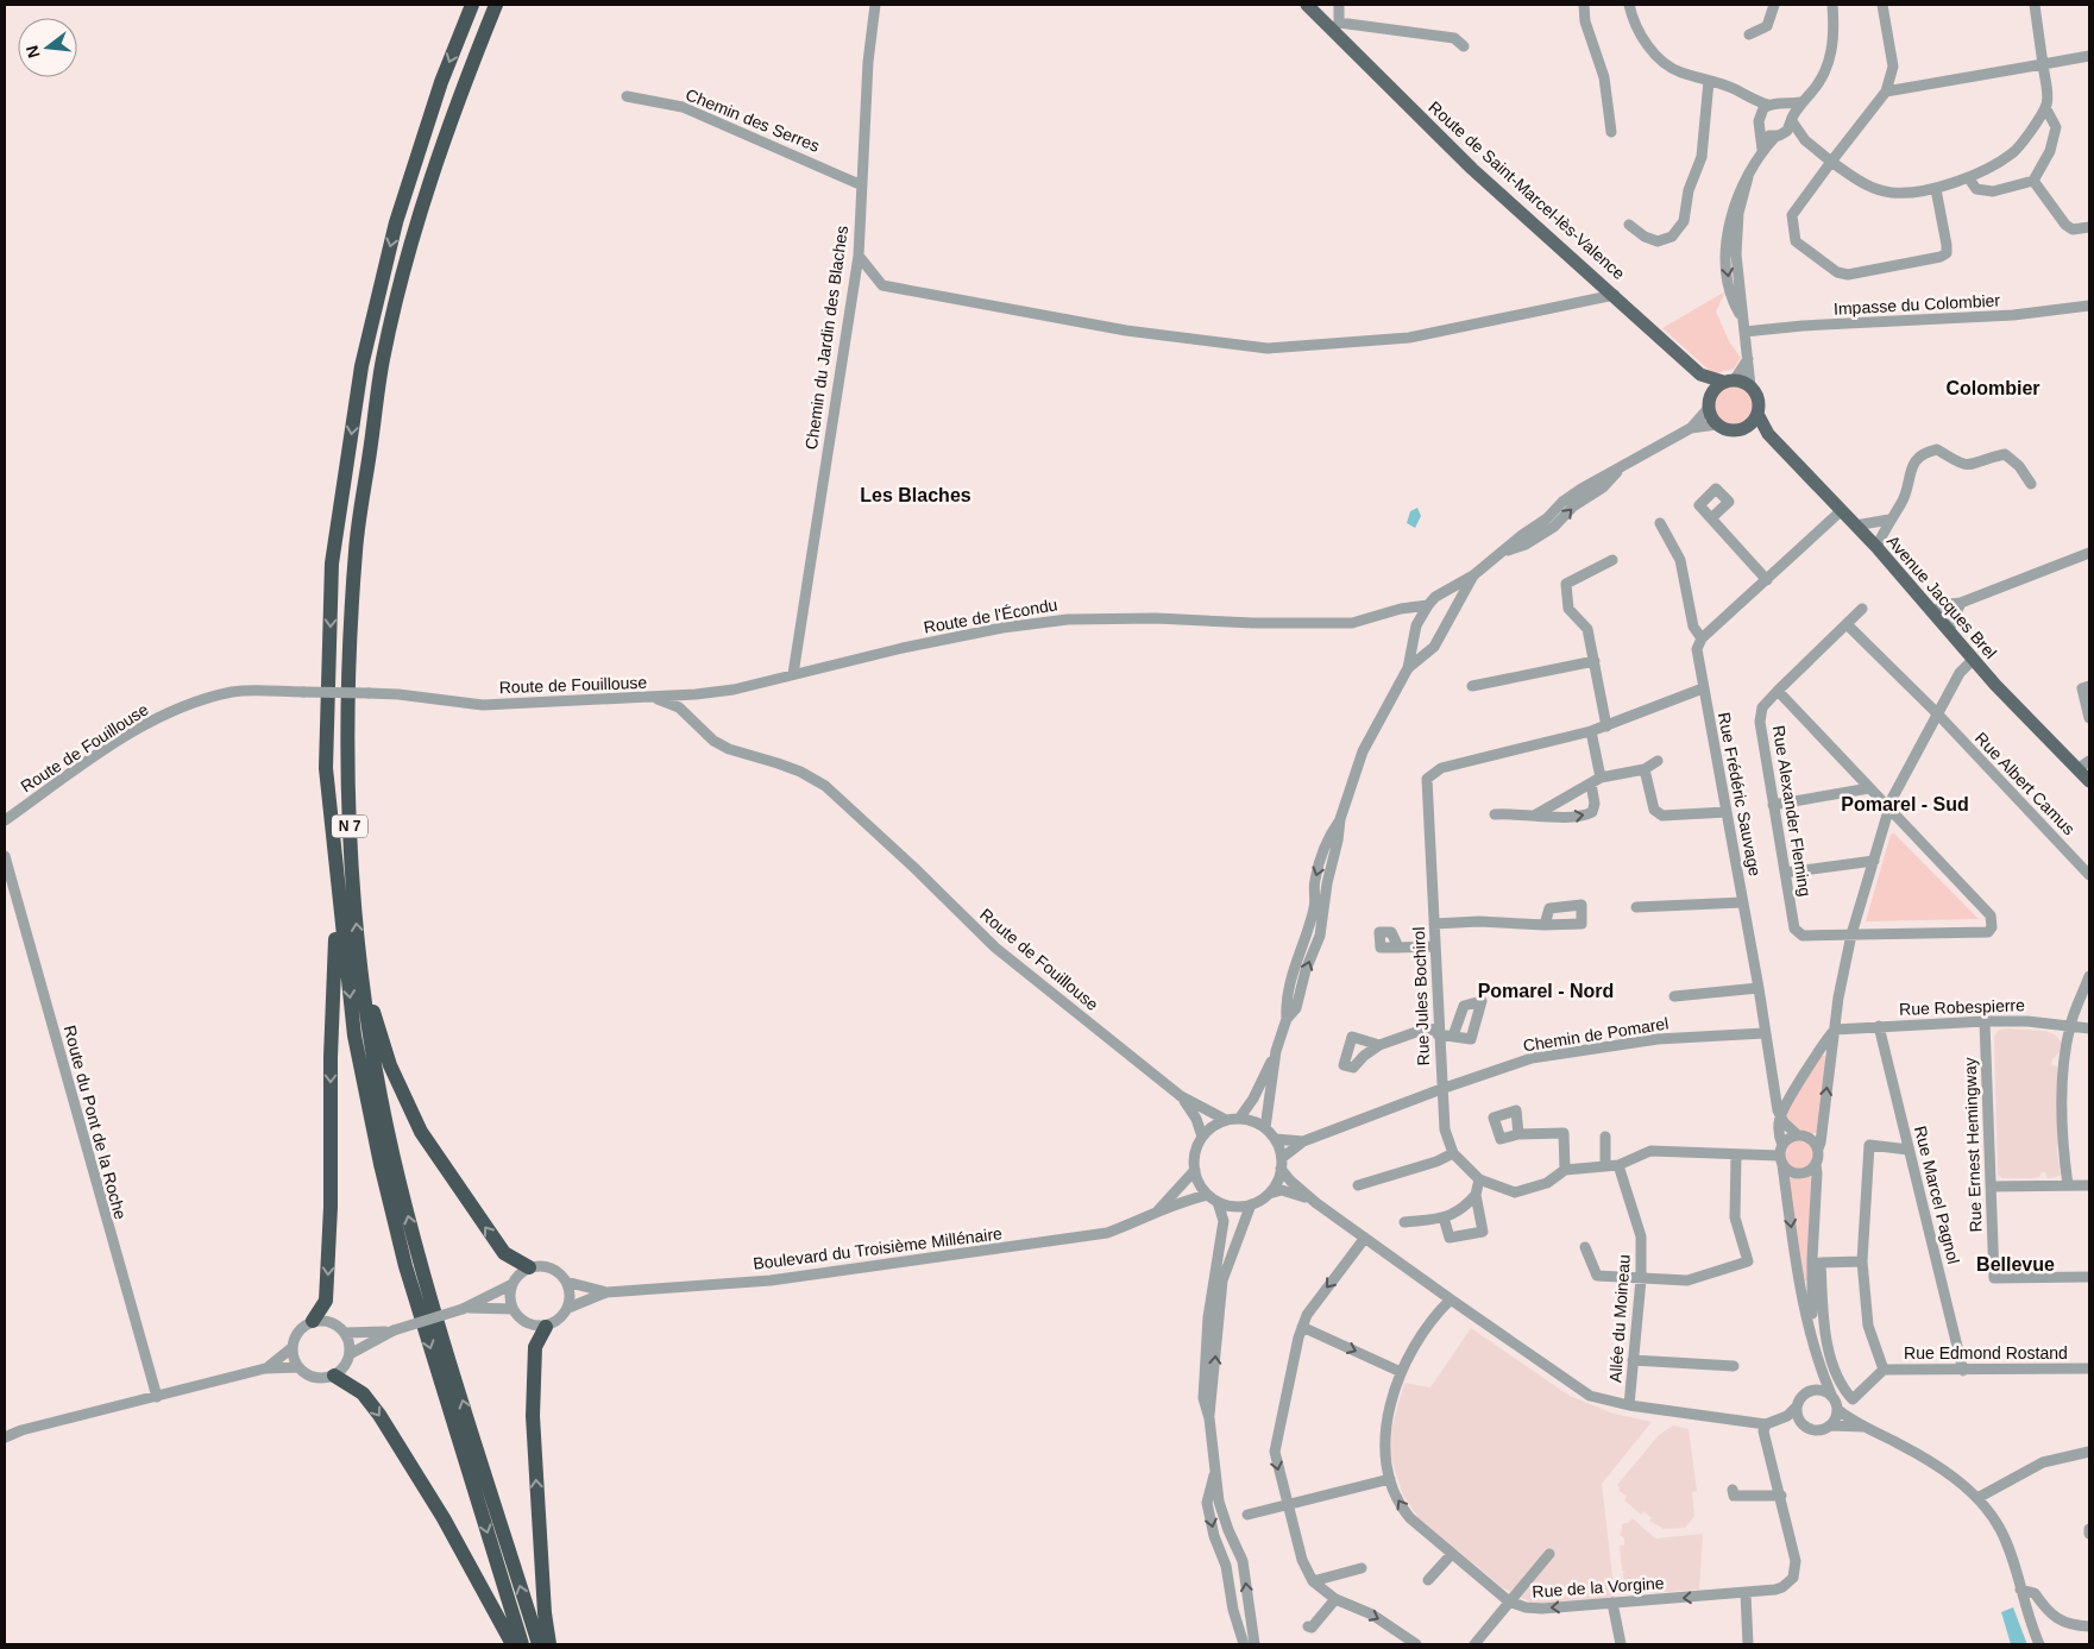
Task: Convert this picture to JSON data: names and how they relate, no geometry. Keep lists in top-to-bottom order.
{
  "streets": {
    "highway": ["N 7"],
    "main road": ["Route de Saint-Marcel-lès-Valence", "Avenue Jacques Brel"],
    "street": [
      "Chemin des Serres",
      "Impasse du Colombier",
      "Chemin du Jardin des Blaches",
      "Route de l'Écondu",
      "Route de Fouillouse",
      "Rue Albert Camus",
      "Rue Frédéric Sauvage",
      "Rue Alexander Fleming",
      "Rue Jules Bochirol",
      "Rue Robespierre",
      "Chemin de Pomarel",
      "Route du Pont de la Roche",
      "Rue Ernest Hemingway",
      "Rue Marcel Pagnol",
      "Boulevard du Troisième Millénaire",
      "Allée du Moineau",
      "Rue Edmond Rostand",
      "Rue de la Vorgine"
    ]
  },
  "crossings": [
    ["Chemin des Serres", "Chemin du Jardin des Blaches"],
    ["Route de Saint-Marcel-lès-Valence", "Avenue Jacques Brel"],
    ["Chemin du Jardin des Blaches", "Route de l'Écondu"],
    ["Route de l'Écondu", "Route de Fouillouse"],
    ["Route de Fouillouse", "Chemin de Pomarel"],
    ["Route de Fouillouse", "Boulevard du Troisième Millénaire"],
    ["Rue Albert Camus", "Rue Alexander Fleming"],
    ["Rue Frédéric Sauvage", "Rue Jules Bochirol"],
    ["Rue Frédéric Sauvage", "Chemin de Pomarel"],
    ["Rue Jules Bochirol", "Chemin de Pomarel"],
    ["Rue Jules Bochirol", "Allée du Moineau"],
    ["Rue Robespierre", "Rue Ernest Hemingway"],
    ["Rue Robespierre", "Rue Marcel Pagnol"],
    ["Chemin de Pomarel", "Boulevard du Troisième Millénaire"],
    ["Rue Marcel Pagnol", "Rue Edmond Rostand"]
  ],
  "one_way": ["Rue de la Vorgine"],
  "districts": [
    "Colombier",
    "Les Blaches",
    "Pomarel - Sud",
    "Pomarel - Nord",
    "Bellevue"
  ],
  "north": "left"
}
